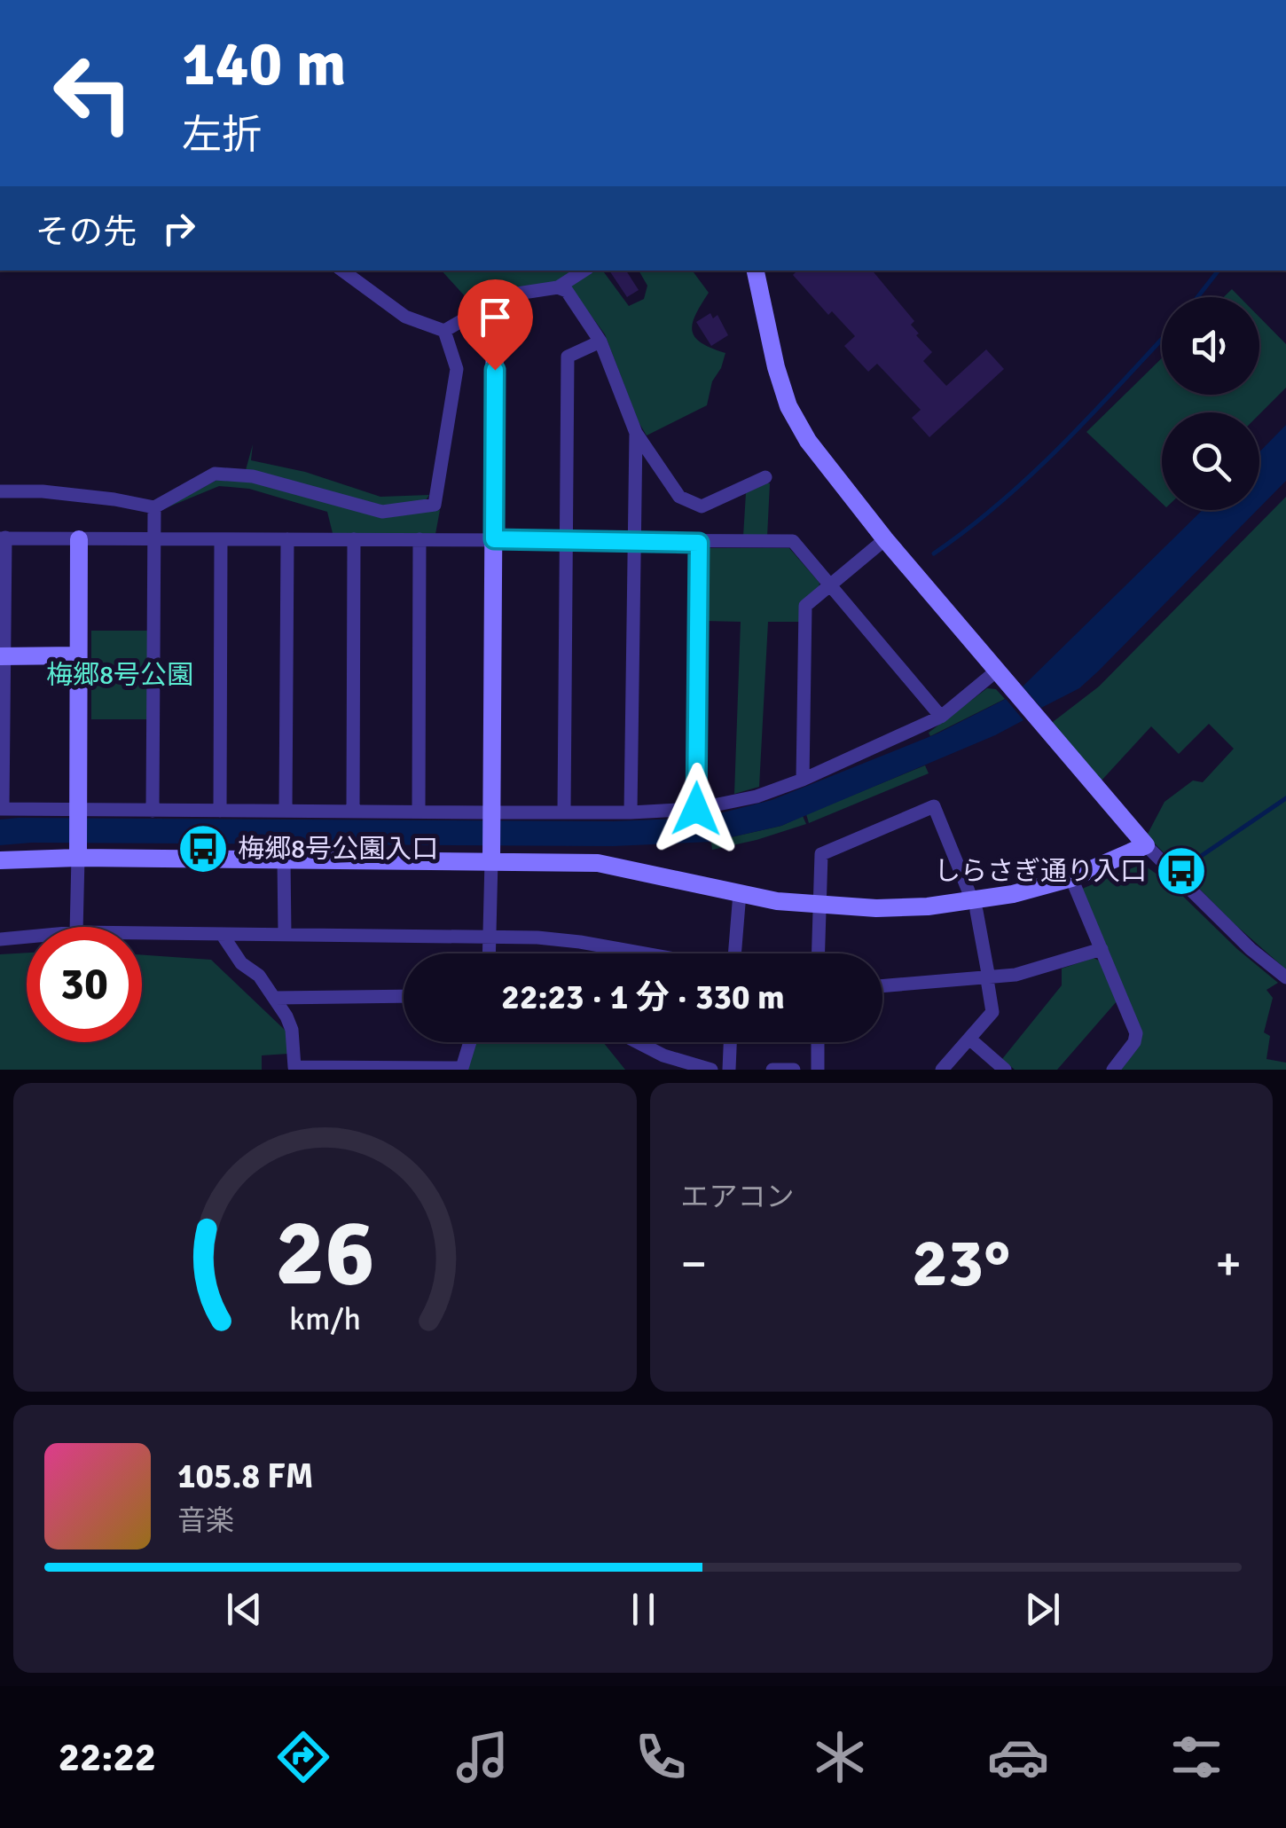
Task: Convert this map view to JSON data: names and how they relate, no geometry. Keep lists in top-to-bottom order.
{
  "parks": ["梅郷8号公園"],
  "places": {
    "bus stop": ["梅郷8号公園入口", "しらさぎ通り入口"]
  },
  "page": {
    "turn": ["140 m", "左折"],
    "then": "その先",
    "limit": "30",
    "trip": "22:23 · 1 分 · 330 m",
    "tile": "エアコン",
    "heat": ["−", "23°", "+"],
    "song": ["105.8 FM", "音楽"],
    "tabs": "22:22",
    "gauge": ["26", "km/h"]
  }
}
